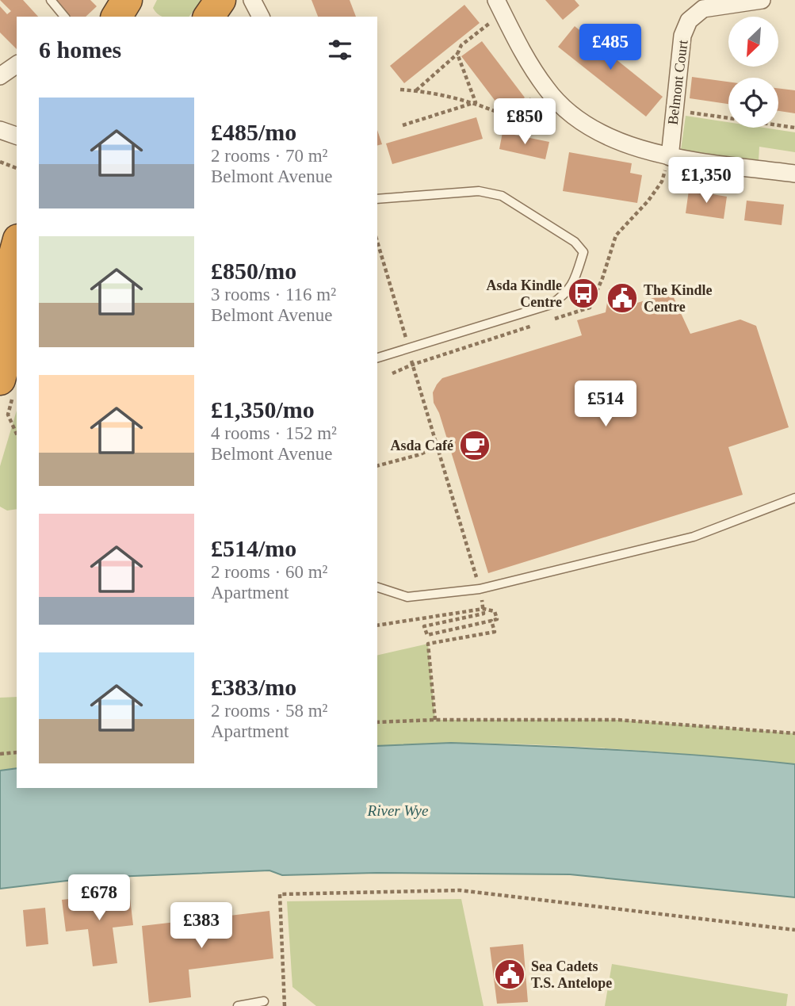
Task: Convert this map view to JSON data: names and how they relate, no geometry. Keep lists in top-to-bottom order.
{
  "streets": {
    "street": ["Belmont Court"]
  },
  "water": ["River Wye"],
  "places": {
    "bus stop": ["Asda Kindle Centre"],
    "public building": ["The Kindle Centre", "Sea Cadets T.S. Antelope"],
    "cafe": ["Asda Café"]
  },
  "north": "bottom left",
  "page": {
    "heading": "6 homes",
    "price": [
      "£485",
      "£850",
      "£1,350",
      "£514",
      "£678",
      "£383"
    ],
    "list": [
      {
        "name": "£485/mo",
        "note": "2 rooms · 70 m² · Belmont Avenue"
      },
      {
        "name": "£850/mo",
        "note": "3 rooms · 116 m² · Belmont Avenue"
      },
      {
        "name": "£1,350/mo",
        "note": "4 rooms · 152 m² · Belmont Avenue"
      },
      {
        "name": "£514/mo",
        "note": "2 rooms · 60 m² · Apartment"
      },
      {
        "name": "£383/mo",
        "note": "2 rooms · 58 m² · Apartment"
      }
    ]
  }
}
